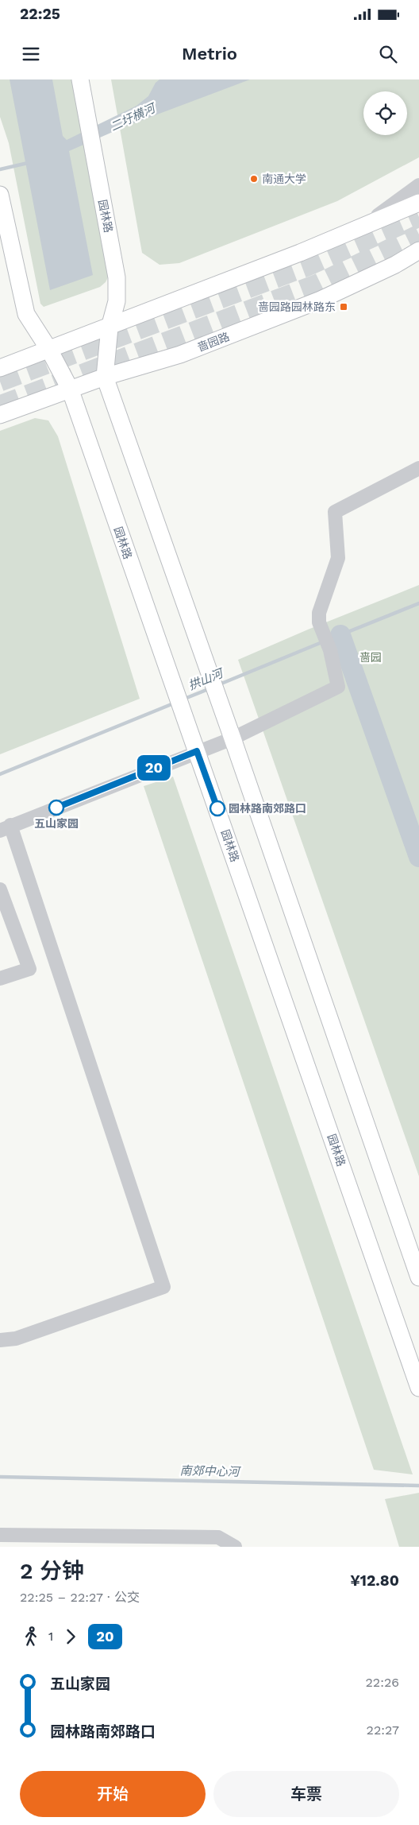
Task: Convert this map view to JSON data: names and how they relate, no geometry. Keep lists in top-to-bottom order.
{
  "streets": {
    "main road": ["园林路", "啬园路"]
  },
  "crossings": [
    ["园林路", "啬园路"]
  ],
  "water": ["二圩横河", "拱山河", "南郊中心河"],
  "parks": ["啬园"],
  "places": {
    "other": ["南通大学", "五山家园", "园林路南郊路口"],
    "transit": ["啬园路园林路东"]
  },
  "lines": ["bus line 20"],
  "page": {
    "status": "22:25",
    "header": "Metrio",
    "on_map": "20",
    "heading": ["2 分钟", "22:25 – 22:27 · 公交", "¥12.80"],
    "legs": ["1", "20"],
    "list": [
      {
        "name": "五山家园",
        "value": "22:26"
      },
      {
        "name": "园林路南郊路口",
        "value": "22:27"
      }
    ],
    "buttons": ["开始", "车票"]
  }
}
